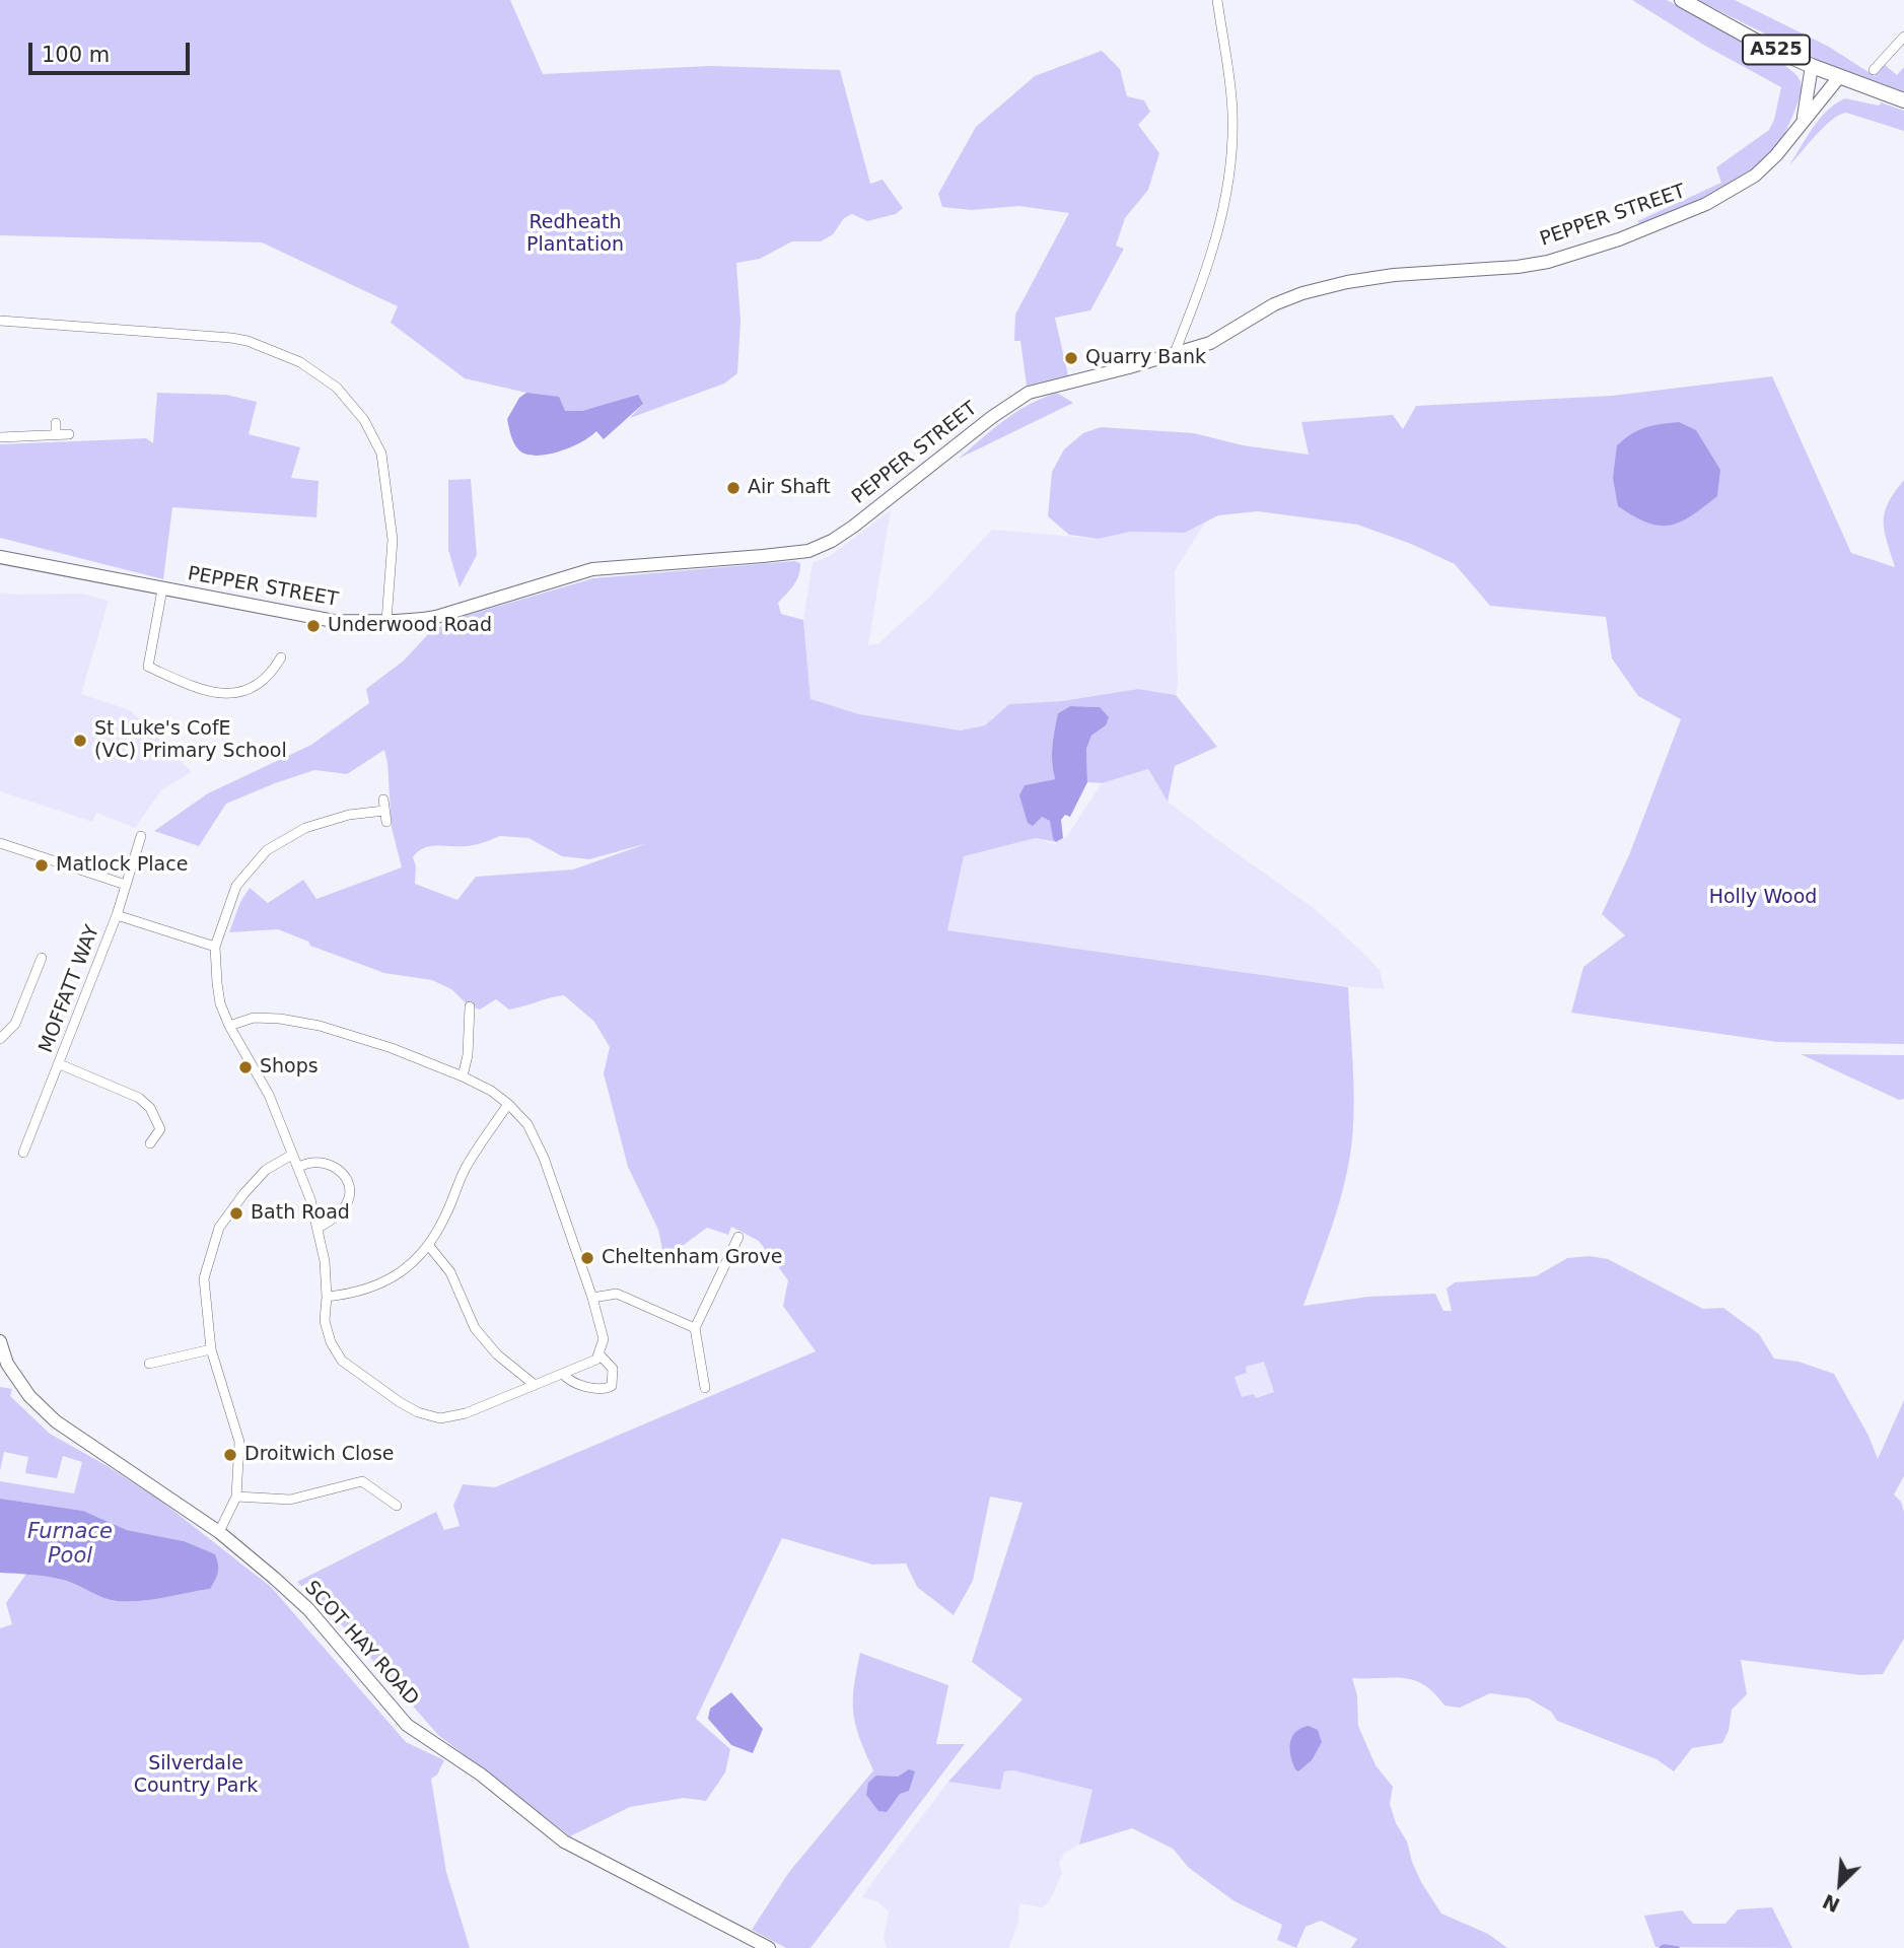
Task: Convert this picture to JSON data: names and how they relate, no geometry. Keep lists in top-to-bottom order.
{
  "streets": {
    "main road": ["A525", "PEPPER STREET", "SCOT HAY ROAD"],
    "street": ["MOFFATT WAY"]
  },
  "crossings": [
    ["A525", "PEPPER STREET"]
  ],
  "water": ["Furnace Pool"],
  "parks": ["Redheath Plantation", "Holly Wood", "Silverdale Country Park"],
  "places": [
    "Quarry Bank",
    "Air Shaft",
    "Underwood Road",
    "St Luke's CofE (VC) Primary School",
    "Matlock Place",
    "Shops",
    "Bath Road",
    "Cheltenham Grove",
    "Droitwich Close"
  ],
  "scale_bar": "100 m",
  "north": "bottom left"
}
